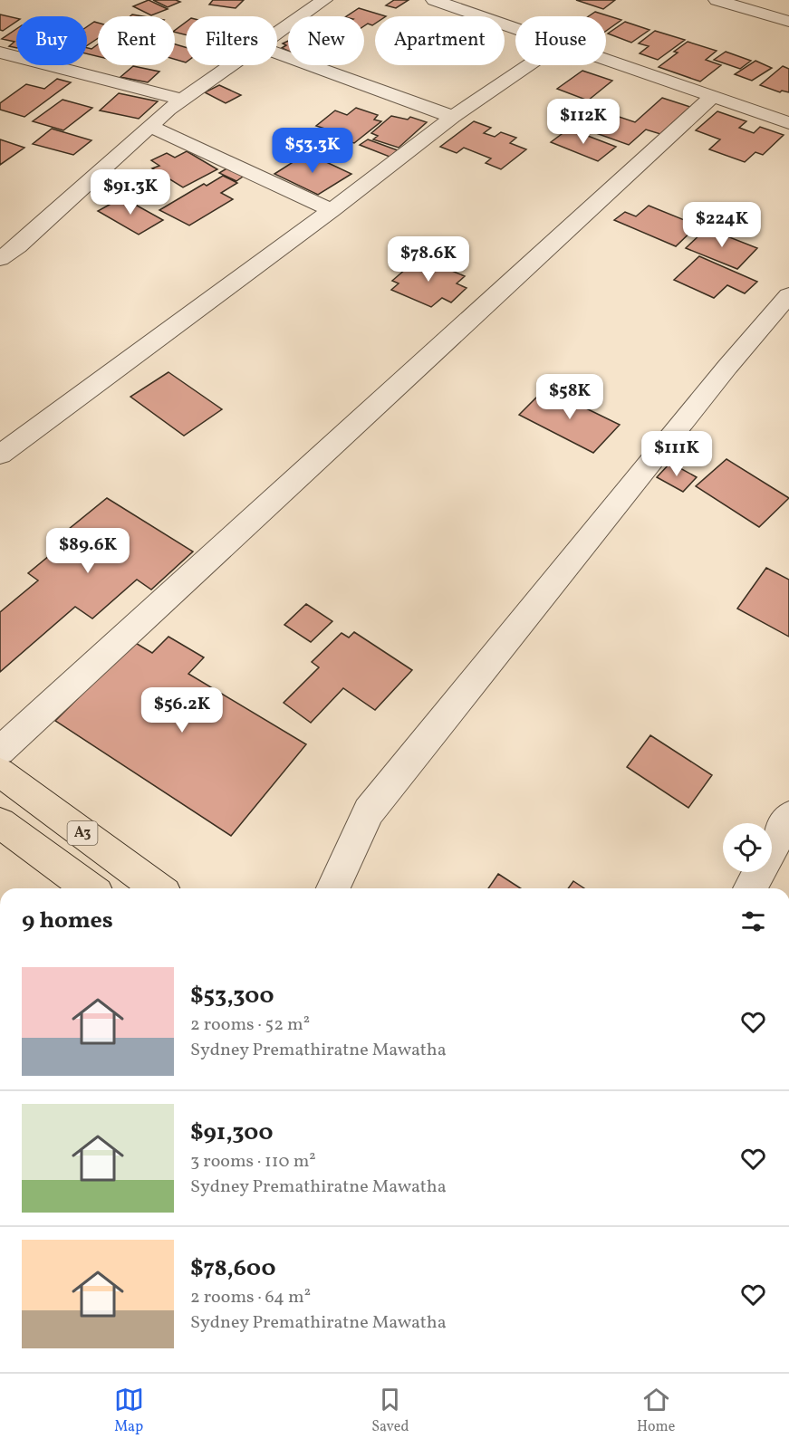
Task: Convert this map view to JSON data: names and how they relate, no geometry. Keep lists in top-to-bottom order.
{
  "streets": {
    "highway": ["A3"]
  },
  "page": {
    "chip": [
      "Buy",
      "Rent",
      "Filters",
      "New",
      "Apartment",
      "House"
    ],
    "price": [
      "$112K",
      "$53.3K",
      "$91.3K",
      "$224K",
      "$78.6K",
      "$58K",
      "$111K",
      "$89.6K",
      "$56.2K"
    ],
    "heading": "9 homes",
    "list": [
      {
        "name": "$53,300",
        "note": "2 rooms · 52 m² · Sydney Premathiratne Mawatha"
      },
      {
        "name": "$91,300",
        "note": "3 rooms · 110 m² · Sydney Premathiratne Mawatha"
      },
      {
        "name": "$78,600",
        "note": "2 rooms · 64 m² · Sydney Premathiratne Mawatha"
      }
    ],
    "tabs": ["Map", "Saved", "Home"]
  }
}
